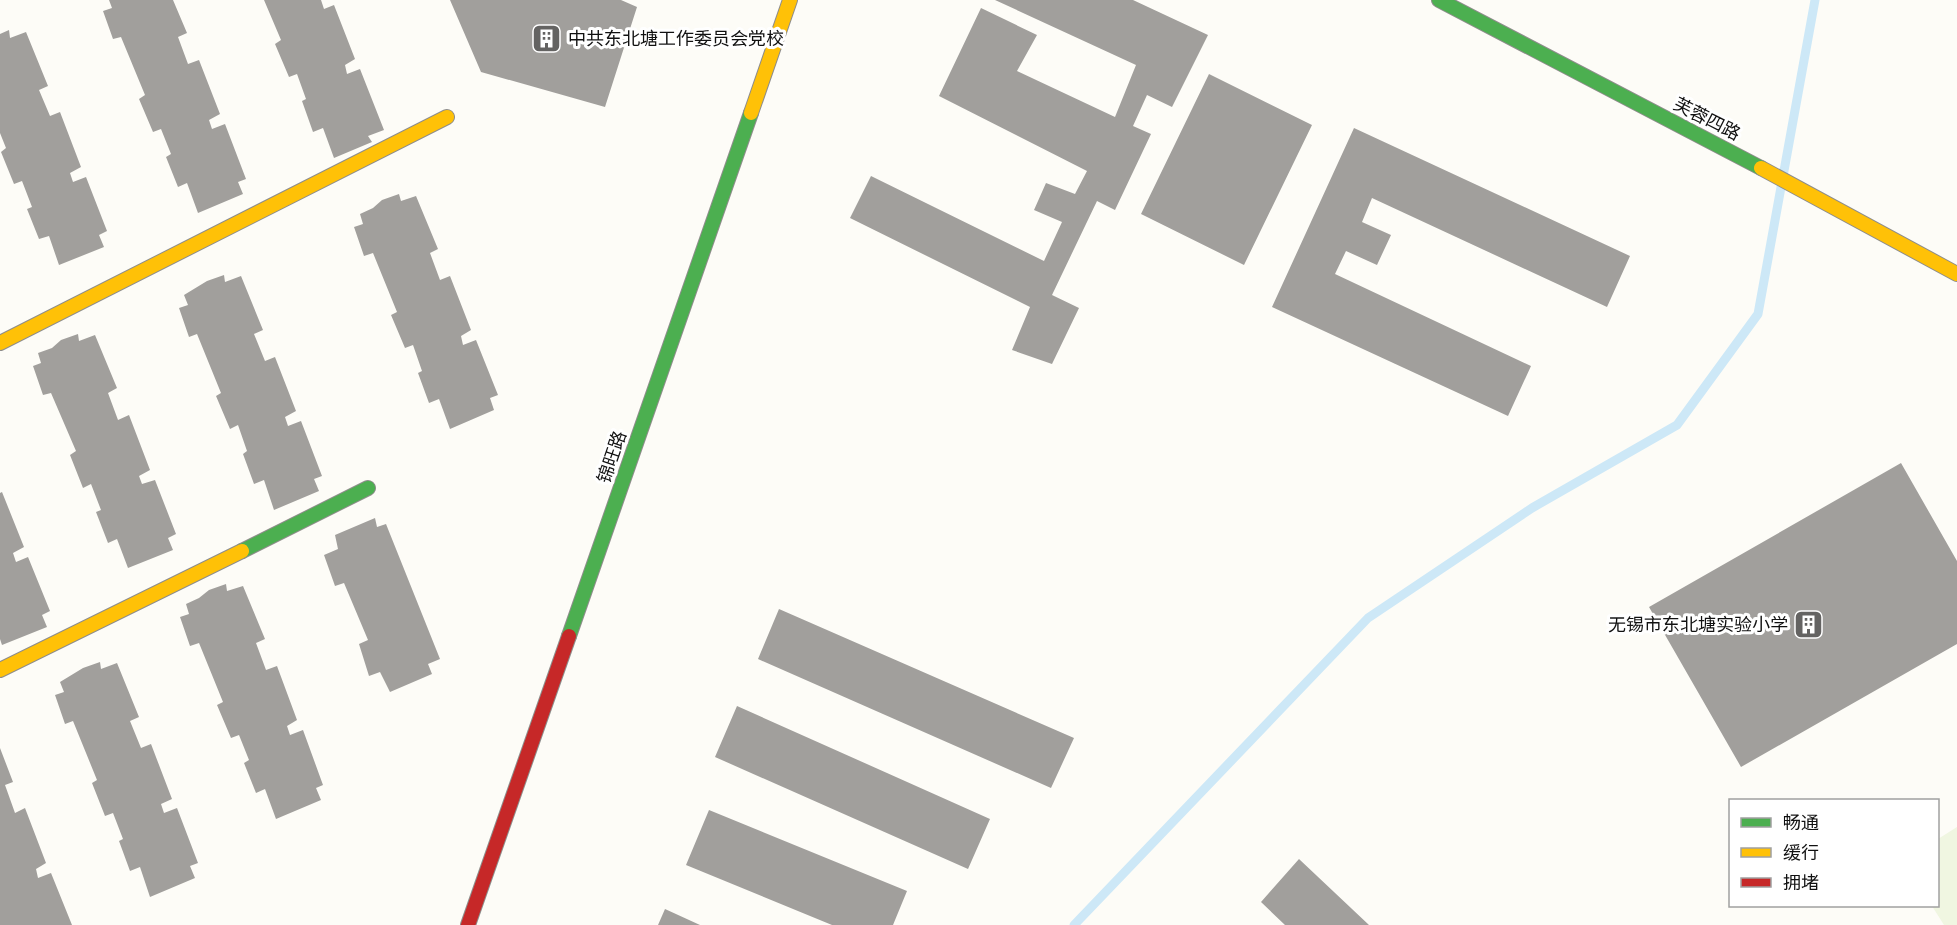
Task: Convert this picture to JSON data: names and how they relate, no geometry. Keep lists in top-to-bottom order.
{
  "streets": {
    "street": ["芙蓉四路", "锦旺路"]
  },
  "places": {
    "building": ["中共东北塘工作委员会党校", "无锡市东北塘实验小学"]
  },
  "legend": ["畅通", "缓行", "拥堵"]
}
